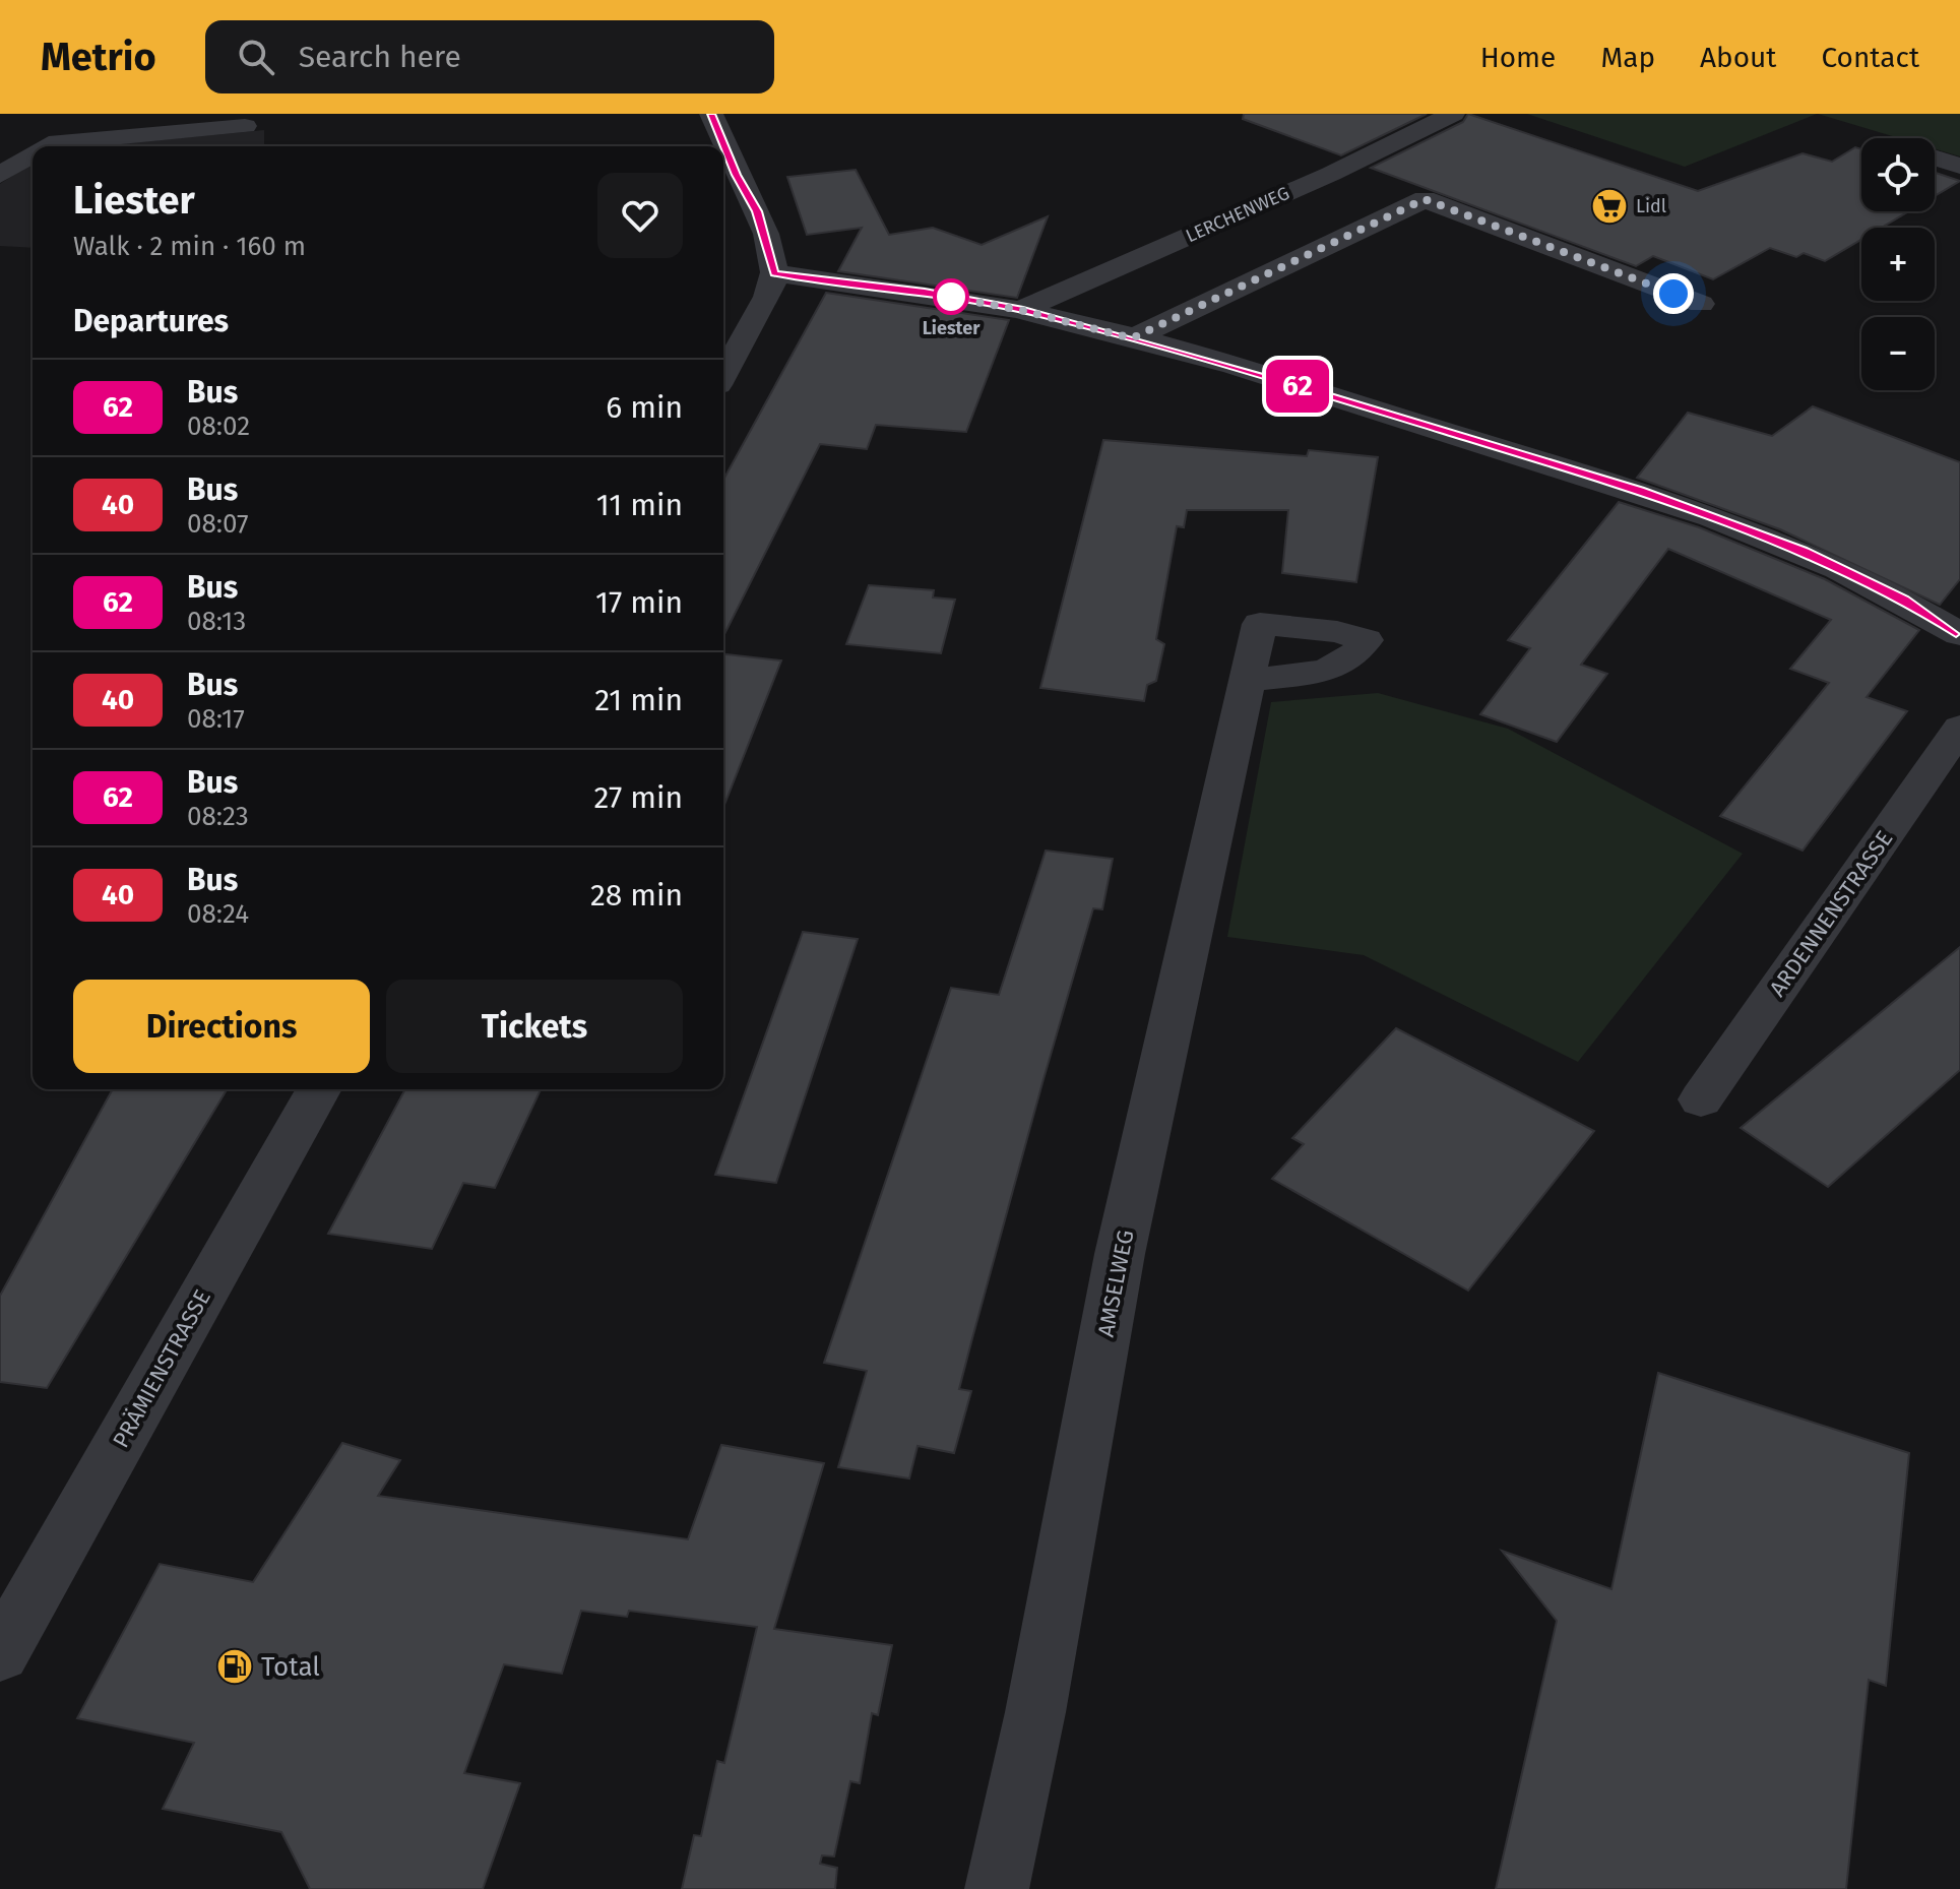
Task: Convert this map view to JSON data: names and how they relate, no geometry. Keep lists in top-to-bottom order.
{
  "streets": {
    "street": [
      "LERCHENWEG",
      "ARDENNENSTRASSE",
      "AMSELWEG",
      "PRÄMIENSTRASSE"
    ]
  },
  "places": {
    "supermarket": ["Lidl"],
    "other": ["Liester"],
    "fuel station": ["Total"]
  },
  "lines": ["bus line 62"],
  "page": {
    "header": "Metrio",
    "search": "Search here",
    "nav": [
      "Home",
      "Map",
      "About",
      "Contact"
    ],
    "on_map": "62",
    "map_buttons": ["+", "−"],
    "heading": [
      ["Liester", "Walk · 2 min · 160 m"],
      "Departures"
    ],
    "list": [
      {
        "mark": "62",
        "name": "Bus",
        "note": "08:02",
        "value": "6 min"
      },
      {
        "mark": "40",
        "name": "Bus",
        "note": "08:07",
        "value": "11 min"
      },
      {
        "mark": "62",
        "name": "Bus",
        "note": "08:13",
        "value": "17 min"
      },
      {
        "mark": "40",
        "name": "Bus",
        "note": "08:17",
        "value": "21 min"
      },
      {
        "mark": "62",
        "name": "Bus",
        "note": "08:23",
        "value": "27 min"
      },
      {
        "mark": "40",
        "name": "Bus",
        "note": "08:24",
        "value": "28 min"
      }
    ],
    "buttons": ["Directions", "Tickets"]
  }
}
